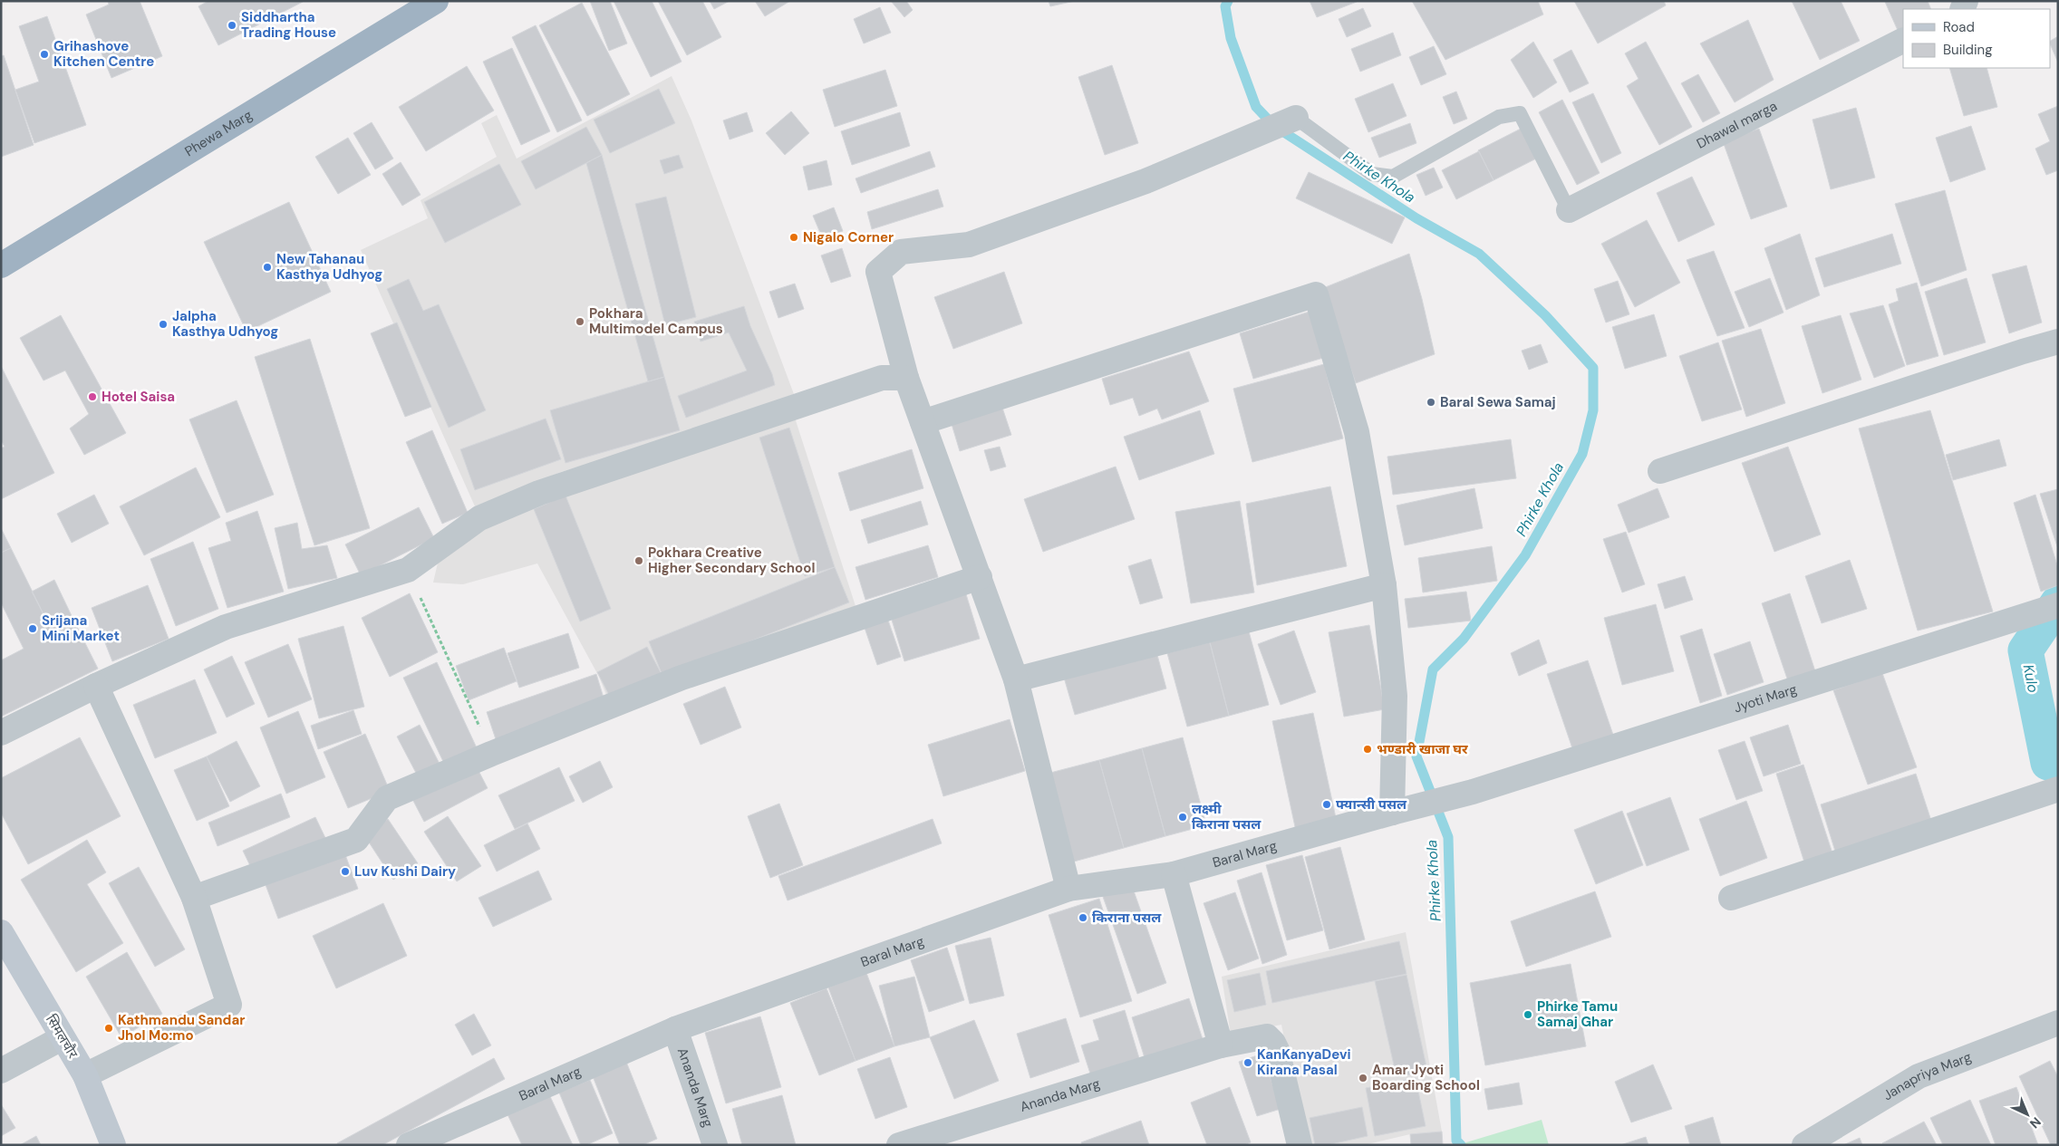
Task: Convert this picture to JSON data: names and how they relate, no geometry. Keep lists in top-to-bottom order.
{
  "streets": {
    "highway": ["Phewa Marg"],
    "main road": ["सिमलचौर"],
    "street": [
      "Dhawal marga",
      "Jyoti Marg",
      "Baral Marg",
      "Janapriya Marg",
      "Ananda Marg"
    ]
  },
  "crossings": [
    ["Jyoti Marg", "Baral Marg"],
    ["Baral Marg", "Ananda Marg"]
  ],
  "water": ["Phirke Khola", "Kulo"],
  "places": [
    "Siddhartha Trading House",
    "Grihashove Kitchen Centre",
    "Nigalo Corner",
    "New Tahanau Kasthya Udhyog",
    "Pokhara Multimodel Campus",
    "Jalpha Kasthya Udhyog",
    "Hotel Saisa",
    "Baral Sewa Samaj",
    "Pokhara Creative Higher Secondary School",
    "Srijana Mini Market",
    "भण्डारी खाजा घर",
    "फ्यान्सी पसल",
    "लक्ष्मी किराना पसल",
    "Luv Kushi Dairy",
    "किराना पसल",
    "Phirke Tamu Samaj Ghar",
    "Kathmandu Sandar Jhol Mo:mo",
    "KanKanyaDevi Kirana Pasal",
    "Amar Jyoti Boarding School"
  ],
  "legend": ["Road", "Building"],
  "north": "bottom right"
}
